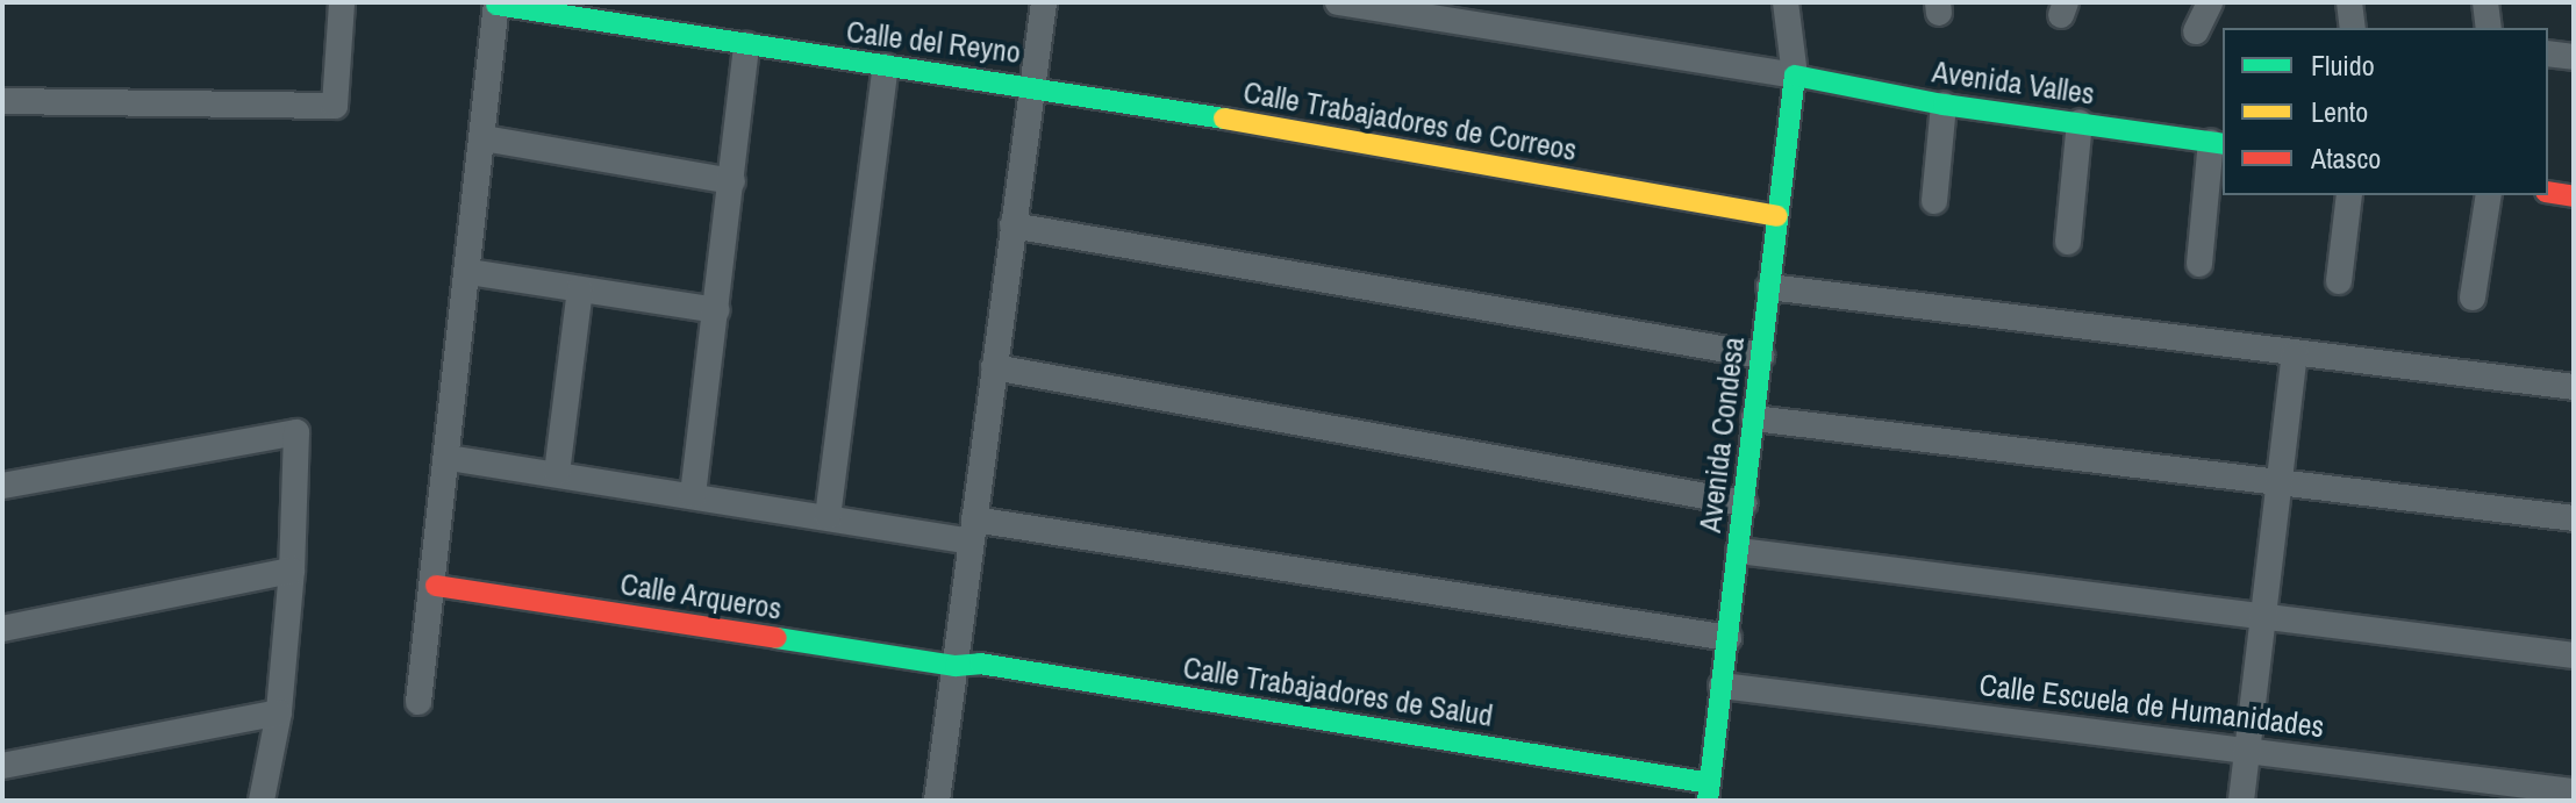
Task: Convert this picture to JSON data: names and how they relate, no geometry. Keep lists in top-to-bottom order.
{
  "streets": {
    "street": [
      "Calle del Reyno",
      "Avenida Valles",
      "Calle Trabajadores de Correos",
      "Avenida Condesa",
      "Calle Arqueros",
      "Calle Trabajadores de Salud",
      "Calle Escuela de Humanidades"
    ]
  },
  "crossings": [
    ["Calle del Reyno", "Calle Trabajadores de Correos"],
    ["Avenida Valles", "Avenida Condesa"],
    ["Calle Trabajadores de Correos", "Avenida Condesa"],
    ["Avenida Condesa", "Calle Trabajadores de Salud"],
    ["Avenida Condesa", "Calle Escuela de Humanidades"],
    ["Calle Arqueros", "Calle Trabajadores de Salud"]
  ],
  "legend": ["Fluido", "Lento", "Atasco"]
}
